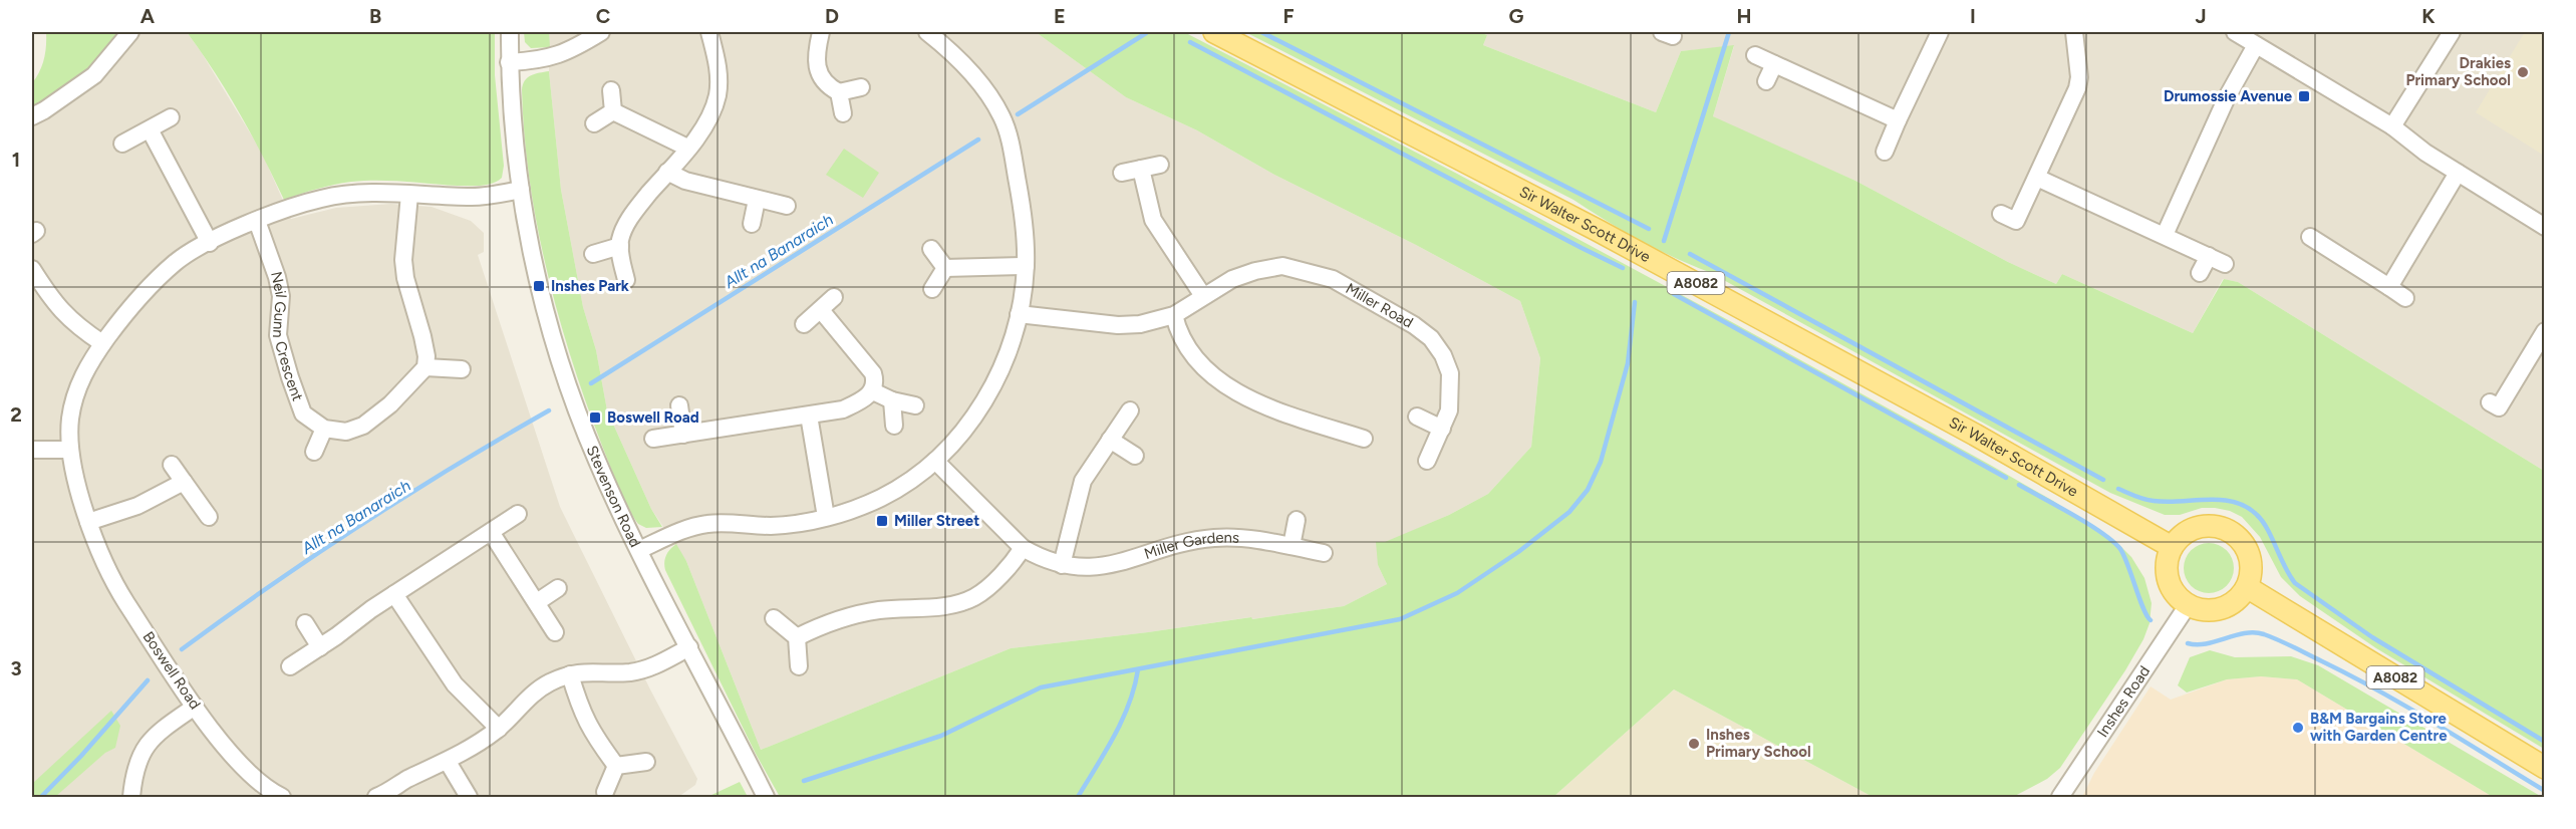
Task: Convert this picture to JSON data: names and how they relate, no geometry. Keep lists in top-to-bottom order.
{
  "streets": {
    "main road": ["Sir Walter Scott Drive", "A8082"],
    "street": [
      "Miller Road",
      "Neil Gunn Crescent",
      "Stevenson Road",
      "Miller Gardens",
      "Boswell Road",
      "Inshes Road"
    ]
  },
  "crossings": [
    ["Sir Walter Scott Drive", "A8082"],
    ["Sir Walter Scott Drive", "Inshes Road"],
    ["A8082", "Inshes Road"],
    ["Neil Gunn Crescent", "Boswell Road"],
    ["Stevenson Road", "Boswell Road"]
  ],
  "water": ["Allt na Banaraich"],
  "places": {
    "other": ["Drakies Primary School", "B&M Bargains Store with Garden Centre", "Inshes Primary School"],
    "transit": [
      "Drumossie Avenue",
      "Inshes Park",
      "Boswell Road",
      "Miller Street"
    ]
  },
  "grid": {
    "columns": [
      "A",
      "B",
      "C",
      "D",
      "E",
      "F",
      "G",
      "H",
      "I",
      "J",
      "K"
    ],
    "rows": ["1", "2", "3"]
  }
}
